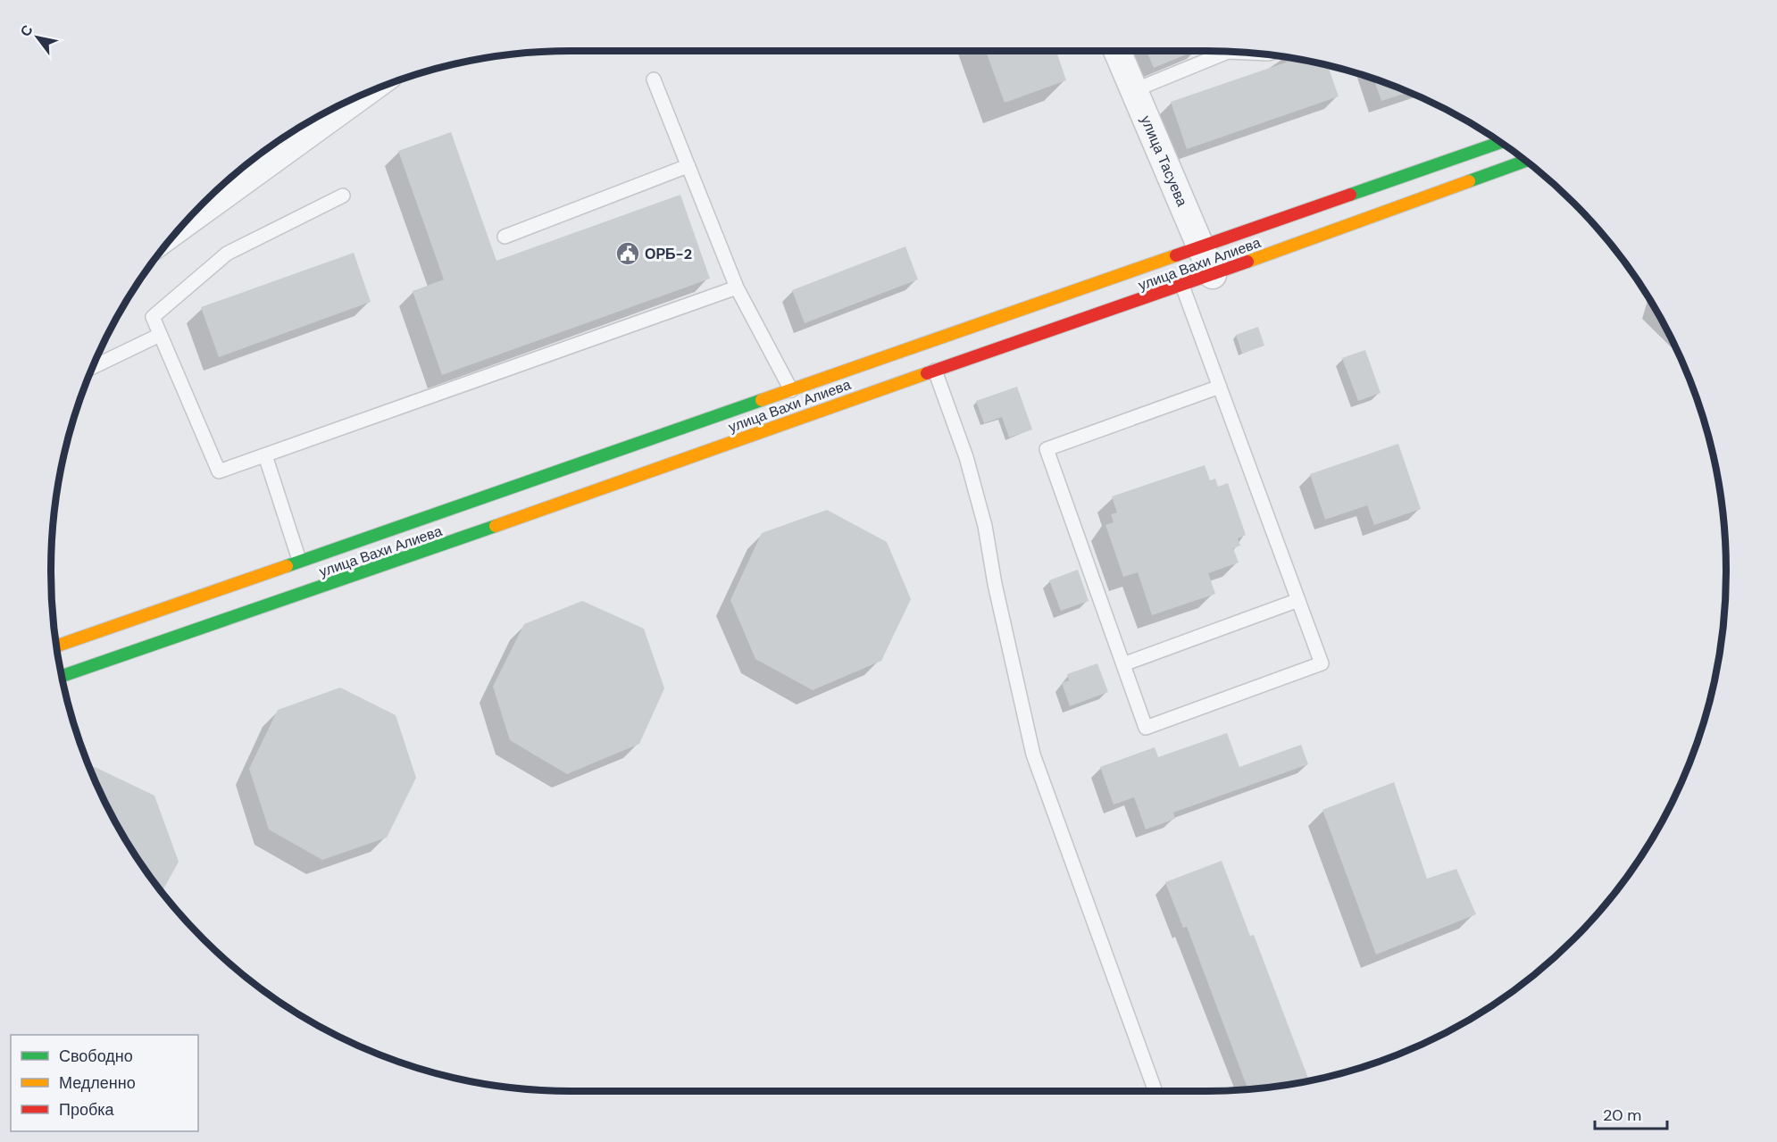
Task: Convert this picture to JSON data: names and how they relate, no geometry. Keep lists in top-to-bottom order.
{
  "streets": {
    "main road": ["улица Вахи Алиева"],
    "street": ["улица Тасуева"]
  },
  "crossings": [
    ["улица Тасуева", "улица Вахи Алиева"]
  ],
  "places": {
    "public building": ["ОРБ-2"]
  },
  "legend": ["Свободно", "Медленно", "Пробка"],
  "scale_bar": "20 m",
  "north": "top left"
}
